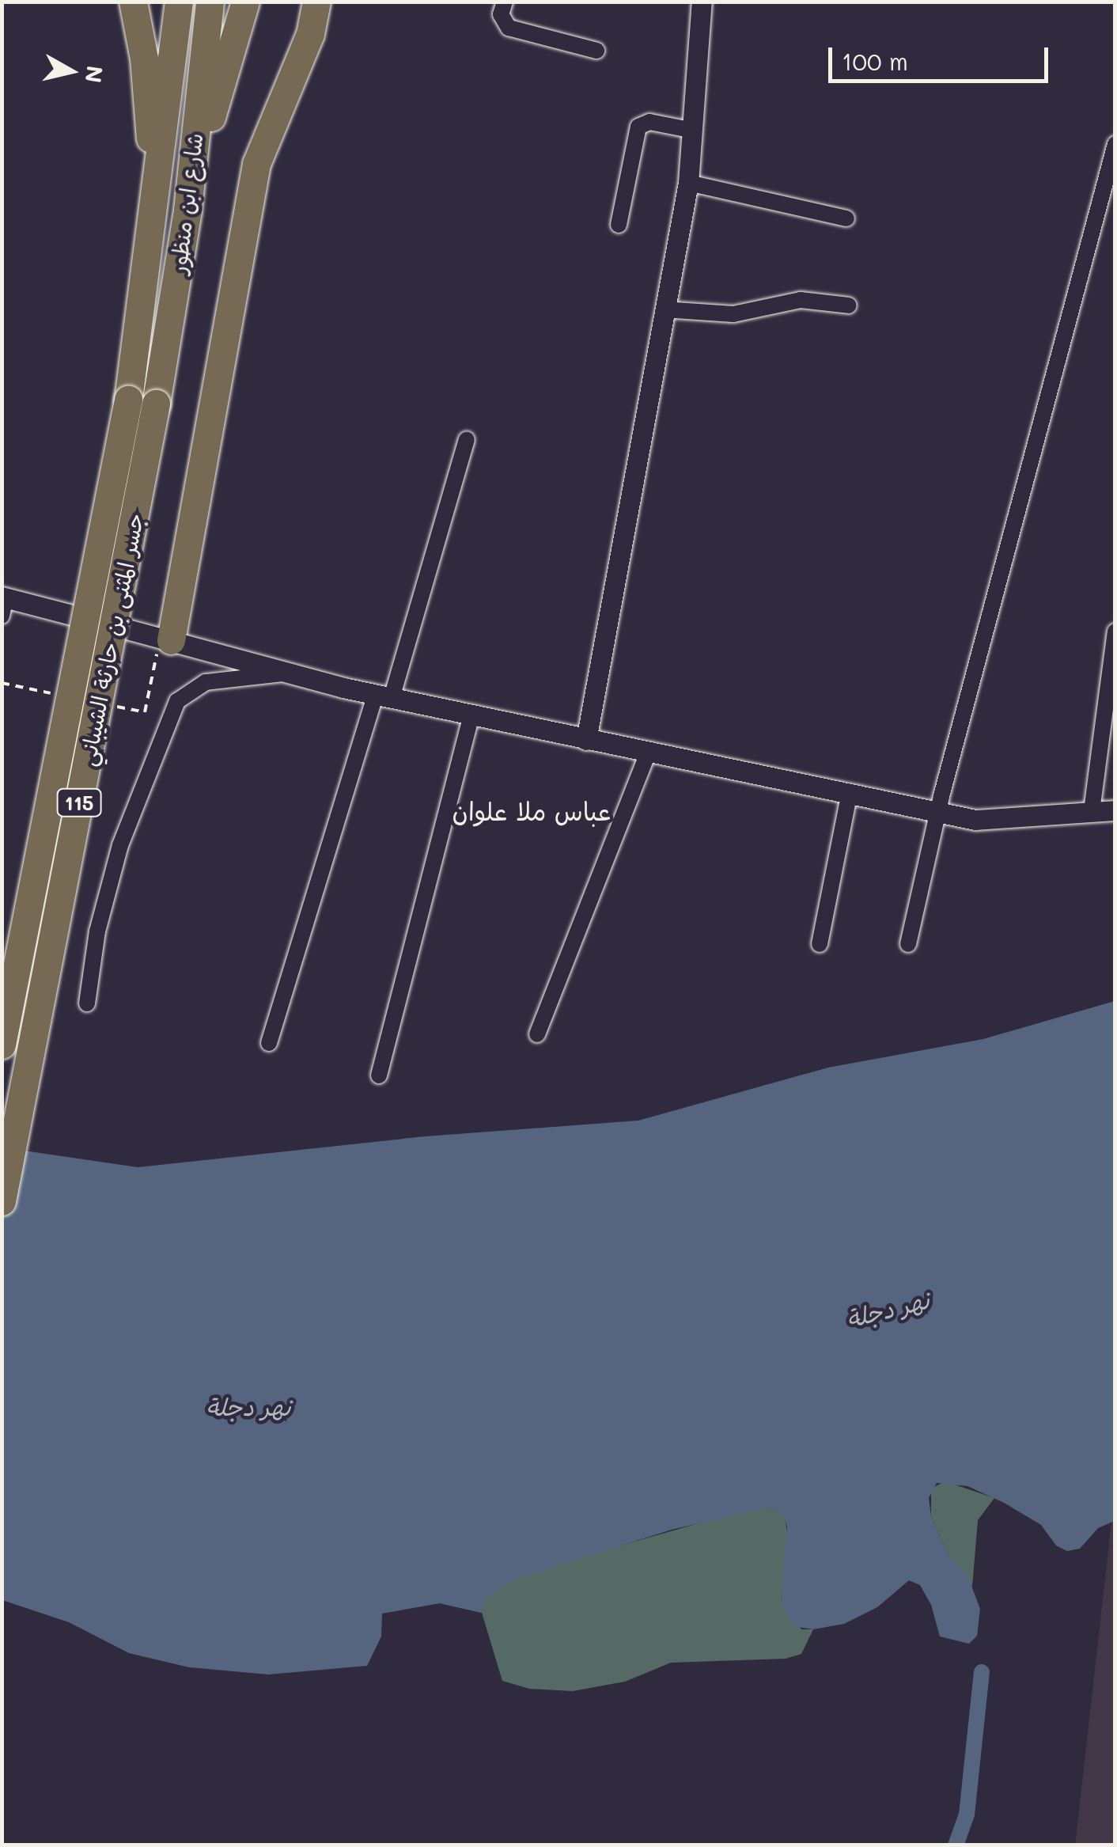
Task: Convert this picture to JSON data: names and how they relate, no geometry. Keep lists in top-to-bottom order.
{
  "streets": {
    "highway": ["شارع ابن منظور", "جسر المثنى بن حارثة الشيباني", "115"]
  },
  "crossings": [
    ["شارع ابن منظور", "جسر المثنى بن حارثة الشيباني"]
  ],
  "districts": ["عباس ملا علوان"],
  "water": ["نهر دجلة"],
  "scale_bar": "100 m",
  "north": "right"
}
